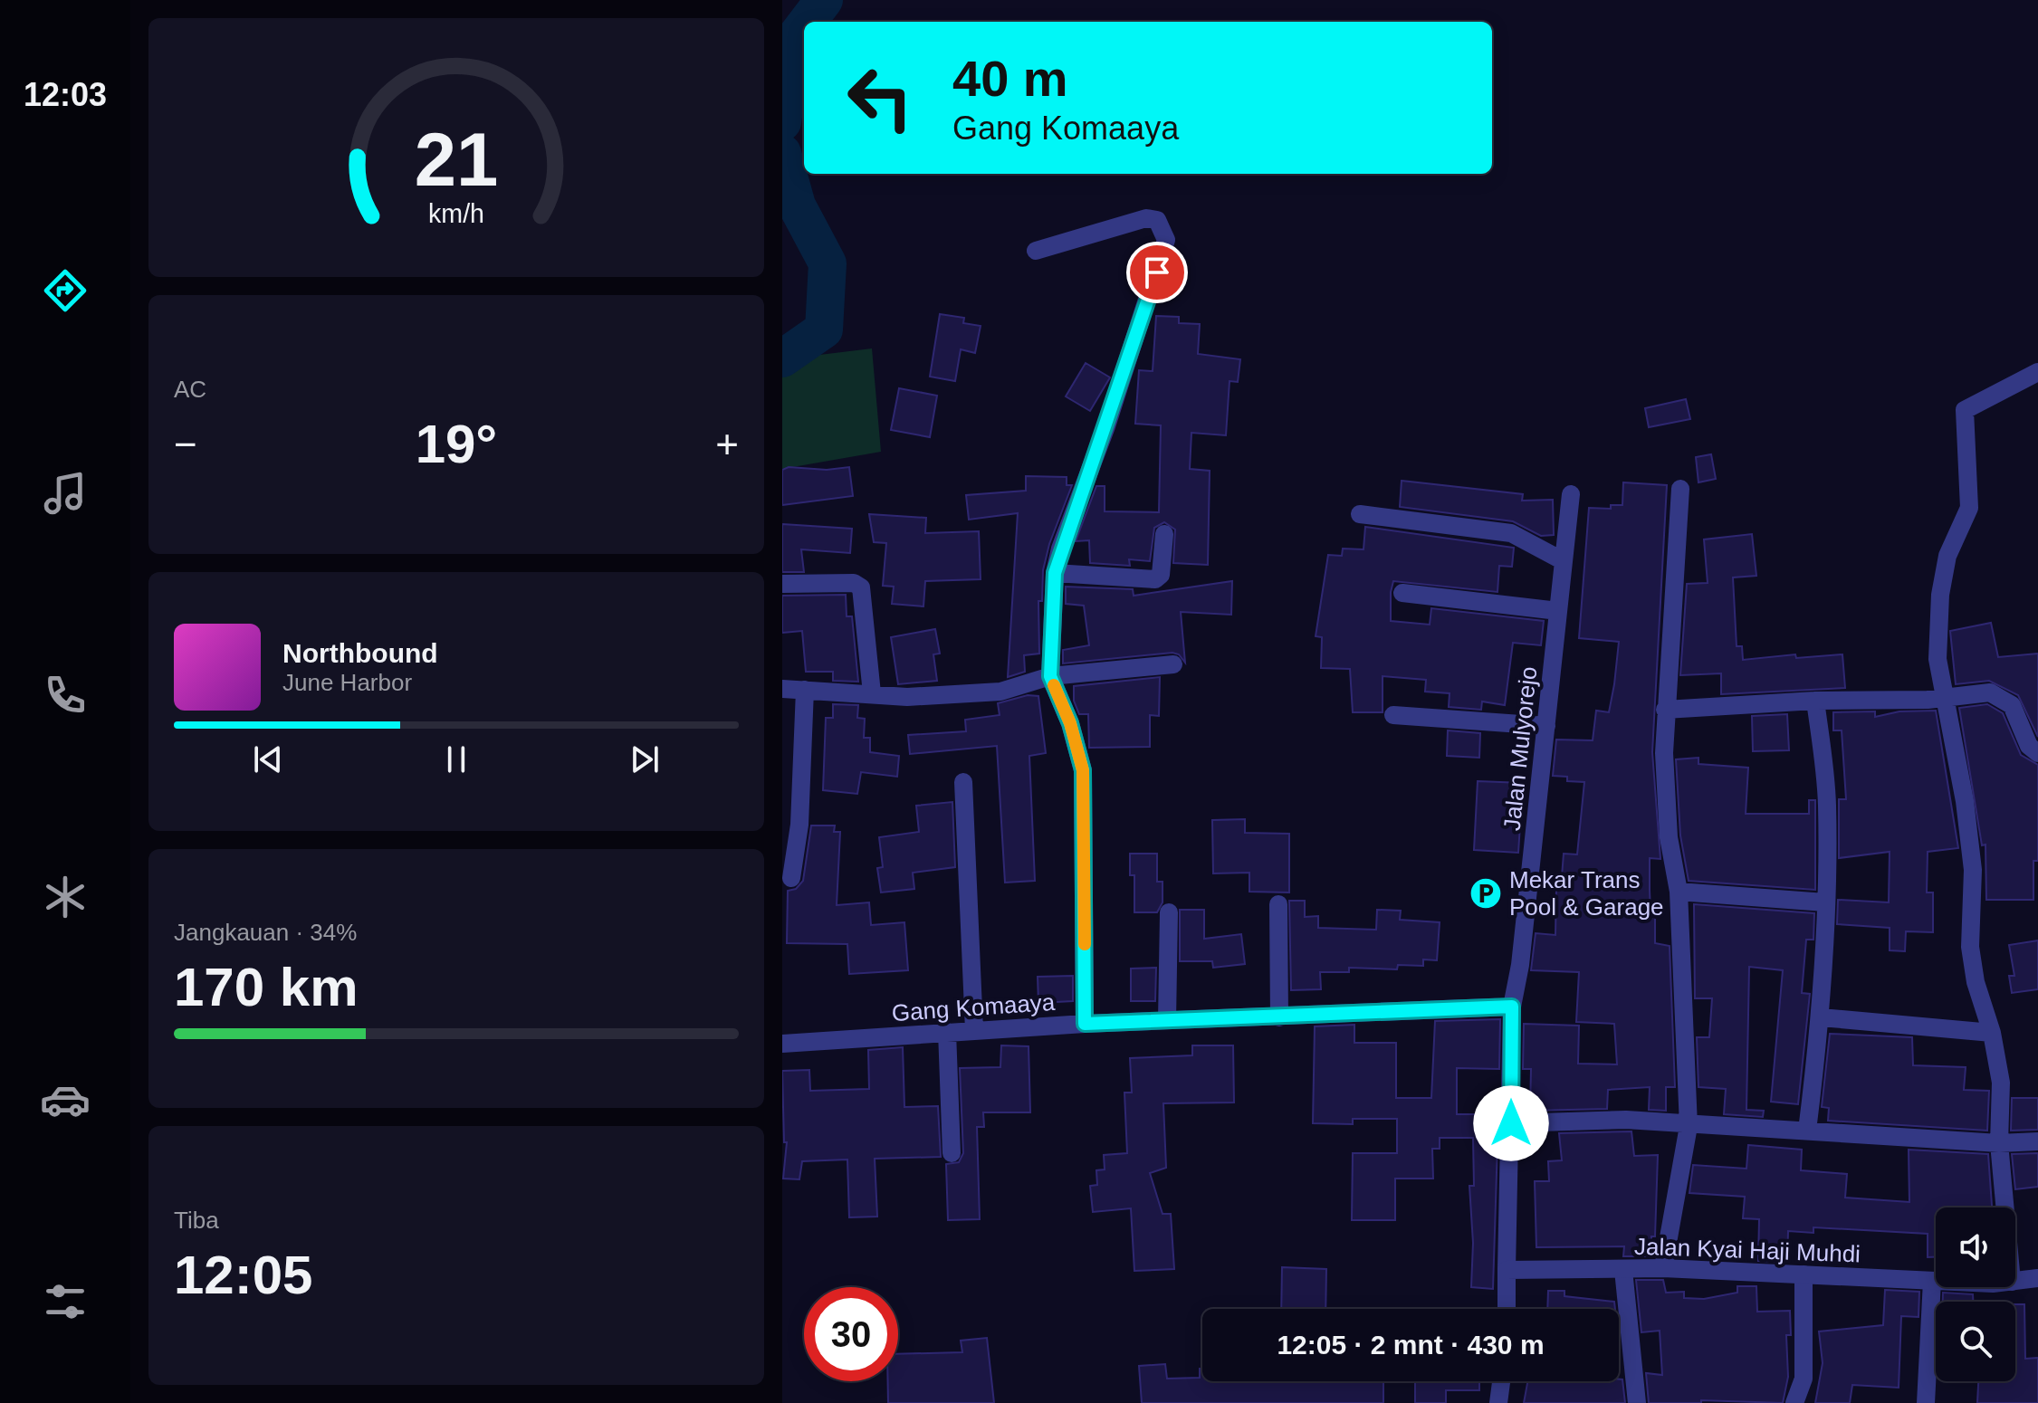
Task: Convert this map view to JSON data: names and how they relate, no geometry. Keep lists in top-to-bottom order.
{
  "streets": {
    "street": ["Jalan Mulyorejo", "Gang Komaaya", "Jalan Kyai Haji Muhdi"]
  },
  "crossings": [
    ["Jalan Mulyorejo", "Gang Komaaya"]
  ],
  "places": {
    "parking": ["Mekar Trans Pool & Garage"]
  },
  "page": {
    "tabs": "12:03",
    "turn": ["40 m", "Gang Komaaya"],
    "tile": [
      "AC",
      ["Jangkauan · 34%", "170 km"],
      ["Tiba", "12:05"]
    ],
    "heat": ["−", "19°", "+"],
    "song": ["Northbound", "June Harbor"],
    "limit": "30",
    "trip": "12:05 · 2 mnt · 430 m",
    "gauge": ["21", "km/h"]
  }
}
